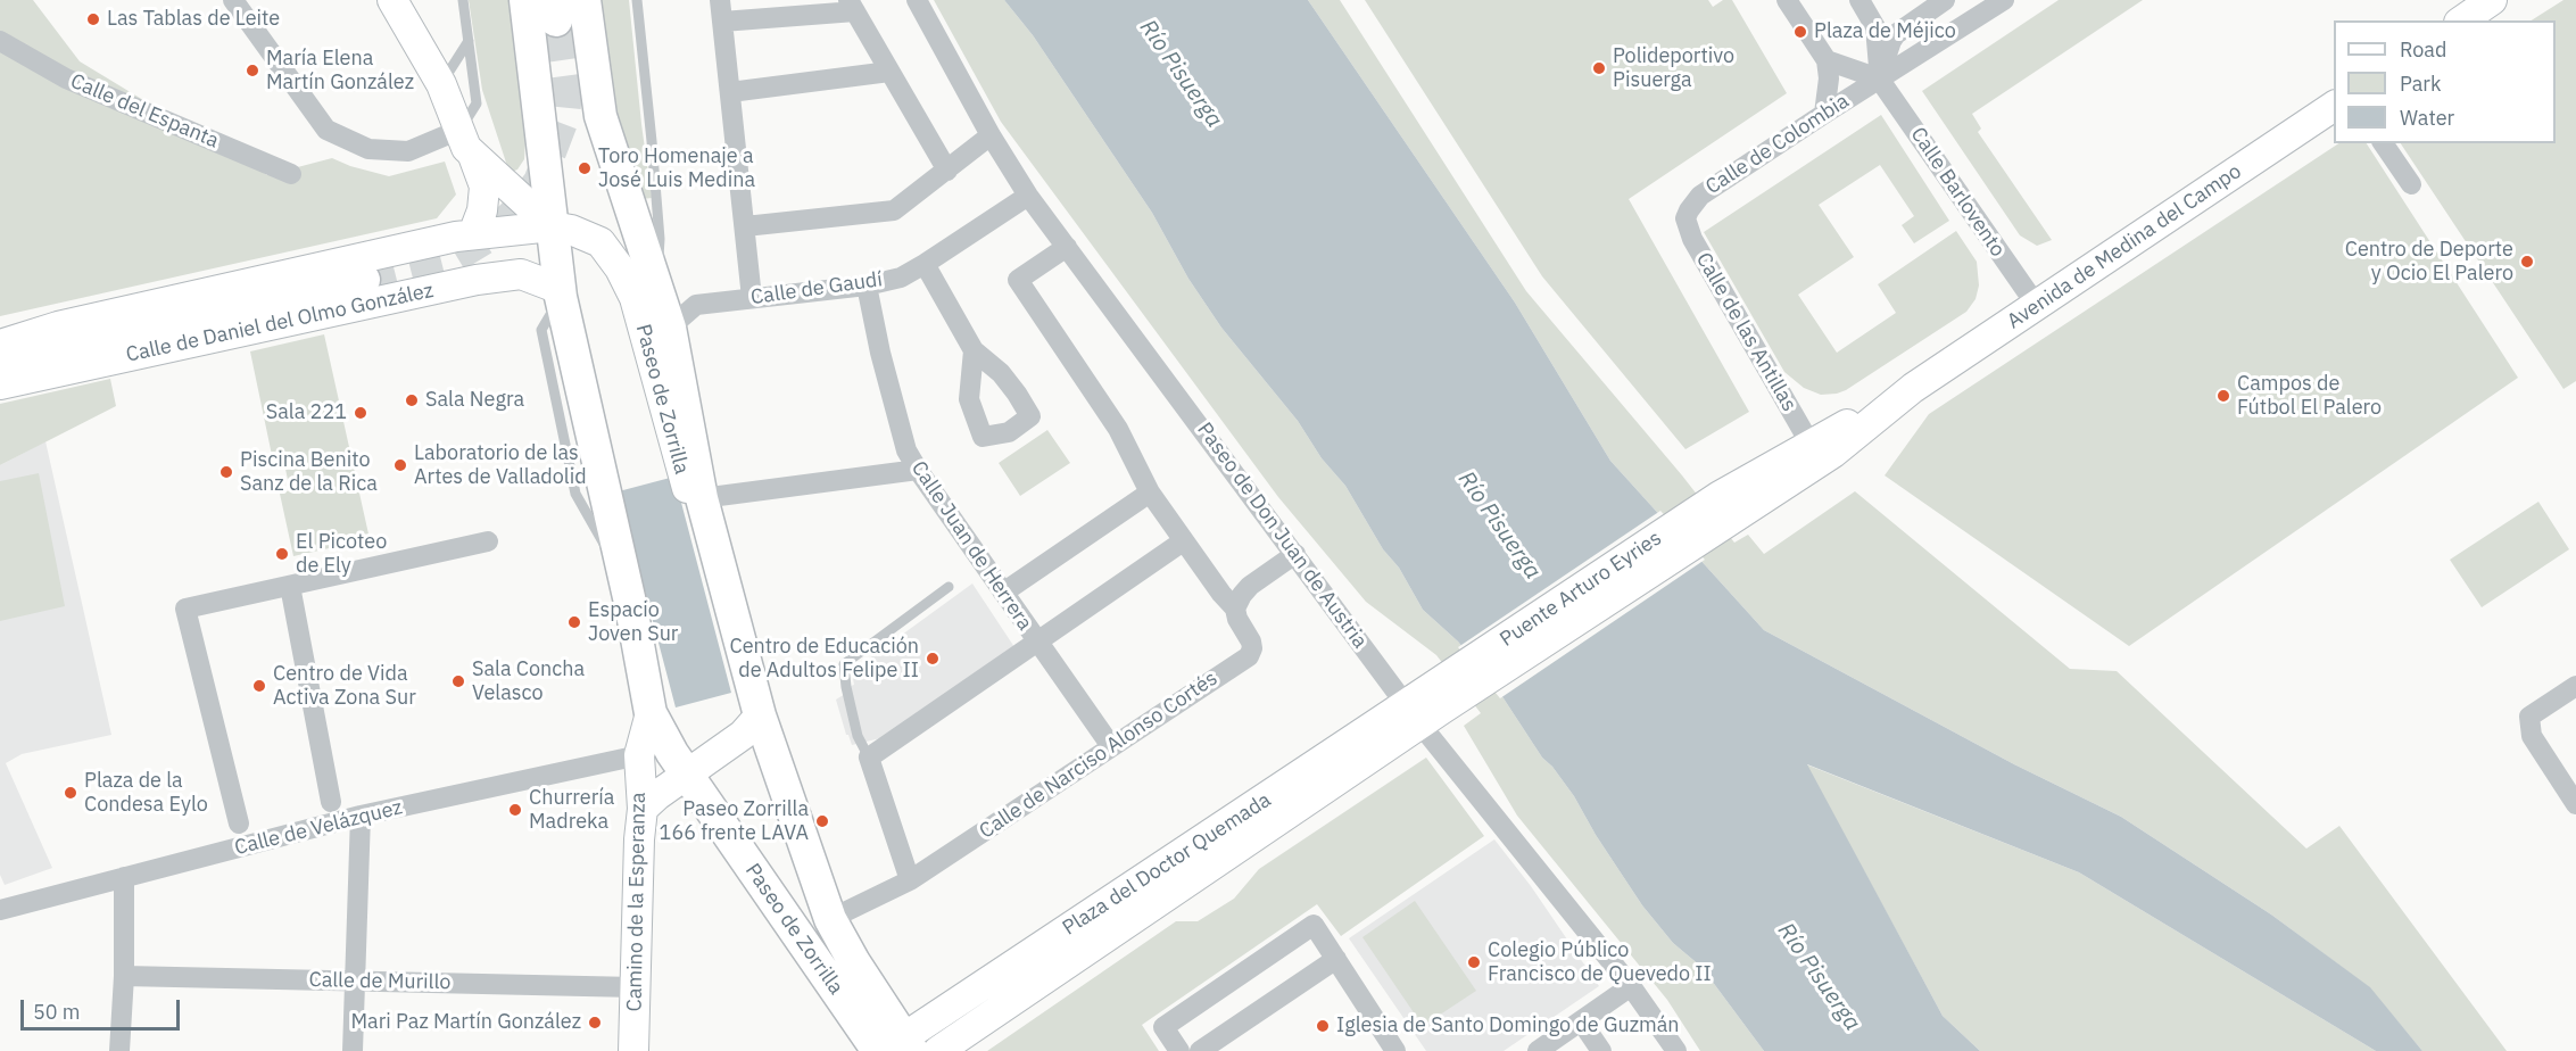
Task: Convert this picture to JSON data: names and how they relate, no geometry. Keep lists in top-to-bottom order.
{
  "streets": {
    "main road": [
      "Avenida de Medina del Campo",
      "Calle de Daniel del Olmo González",
      "Paseo de Zorrilla",
      "Puente Arturo Eyries",
      "Plaza del Doctor Quemada",
      "Camino de la Esperanza"
    ],
    "street": [
      "Calle del Espanta",
      "Calle de Colombia",
      "Calle Barlovento",
      "Calle de Gaudí",
      "Calle de las Antillas",
      "Paseo de Don Juan de Austria",
      "Calle Juan de Herrera",
      "Calle de Narciso Alonso Cortés",
      "Calle de Velázquez",
      "Calle de Murillo"
    ]
  },
  "crossings": [
    ["Calle de Colombia", "Calle Barlovento"],
    ["Calle de Colombia", "Calle de las Antillas"],
    ["Calle Barlovento", "Avenida de Medina del Campo"],
    ["Avenida de Medina del Campo", "Calle de las Antillas"],
    ["Avenida de Medina del Campo", "Puente Arturo Eyries"],
    ["Calle de Gaudí", "Paseo de Zorrilla"],
    ["Calle de Gaudí", "Paseo de Don Juan de Austria"],
    ["Calle de Gaudí", "Calle Juan de Herrera"],
    ["Calle de Daniel del Olmo González", "Paseo de Zorrilla"],
    ["Paseo de Zorrilla", "Calle de Narciso Alonso Cortés"],
    ["Paseo de Zorrilla", "Plaza del Doctor Quemada"],
    ["Paseo de Zorrilla", "Camino de la Esperanza"],
    ["Paseo de Don Juan de Austria", "Calle de Narciso Alonso Cortés"],
    ["Paseo de Don Juan de Austria", "Plaza del Doctor Quemada"],
    ["Calle Juan de Herrera", "Calle de Narciso Alonso Cortés"],
    ["Puente Arturo Eyries", "Plaza del Doctor Quemada"],
    ["Calle de Velázquez", "Camino de la Esperanza"],
    ["Camino de la Esperanza", "Calle de Murillo"]
  ],
  "water": ["Río Pisuerga"],
  "places": [
    "Las Tablas de Leite",
    "Plaza de Méjico",
    "Polideportivo Pisuerga",
    "María Elena Martín González",
    "Toro Homenaje a José Luis Medina",
    "Centro de Deporte y Ocio El Palero",
    "Campos de Fútbol El Palero",
    "Sala Negra",
    "Sala 221",
    "Laboratorio de las Artes de Valladolid",
    "Piscina Benito Sanz de la Rica",
    "El Picoteo de Ely",
    "Espacio Joven Sur",
    "Centro de Educación de Adultos Felipe II",
    "Sala Concha Velasco",
    "Centro de Vida Activa Zona Sur",
    "Plaza de la Condesa Eylo",
    "Churrería Madreka",
    "Paseo Zorrilla 166 frente LAVA",
    "Colegio Público Francisco de Quevedo II",
    "Mari Paz Martín González",
    "Iglesia de Santo Domingo de Guzmán"
  ],
  "legend": ["Road", "Park", "Water"],
  "scale_bar": "50 m"
}
